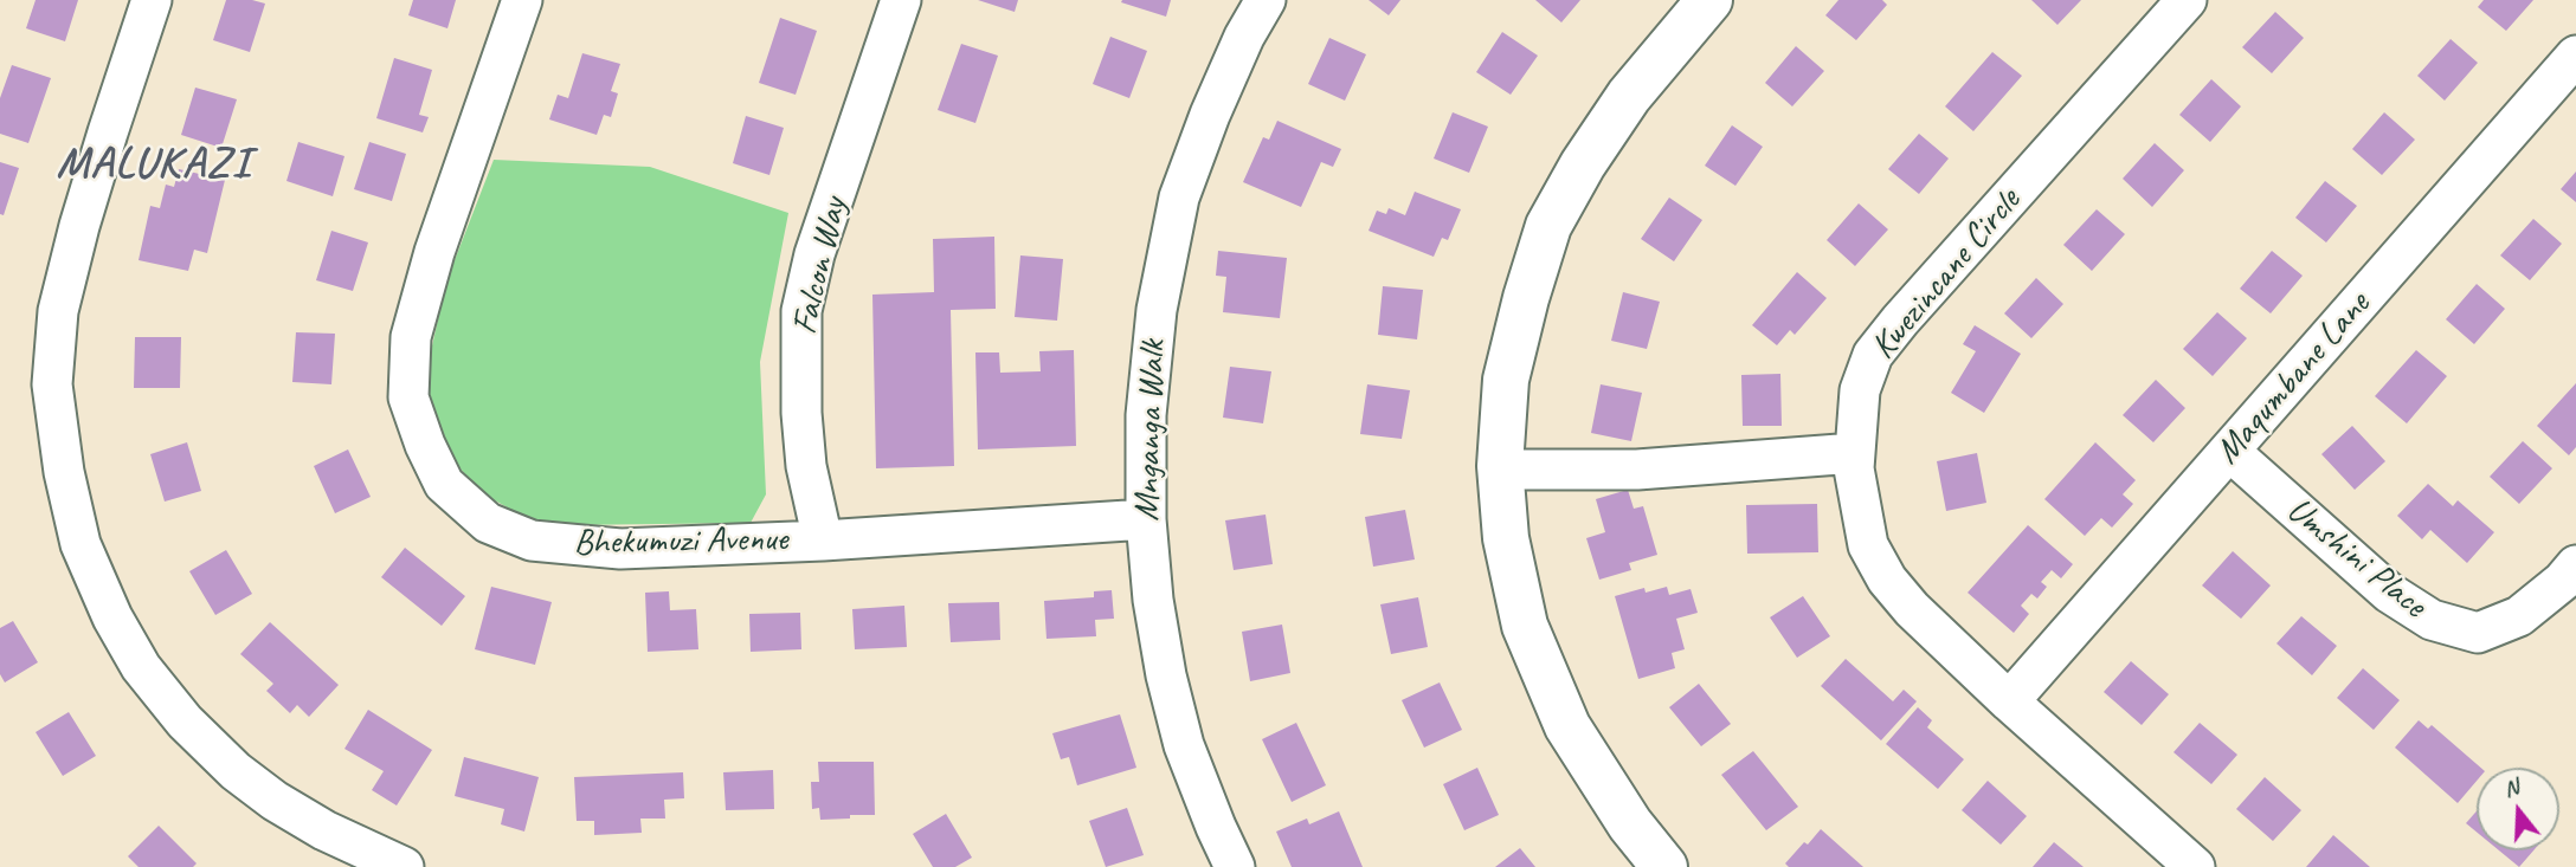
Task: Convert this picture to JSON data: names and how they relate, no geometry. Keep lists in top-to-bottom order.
{
  "streets": {
    "street": [
      "Falcon Way",
      "Kwezincane Circle",
      "Maqumbane Lane",
      "Mnganga Walk",
      "Bhekumuzi Avenue",
      "Umshini Place"
    ]
  },
  "crossings": [
    ["Falcon Way", "Bhekumuzi Avenue"],
    ["Kwezincane Circle", "Maqumbane Lane"],
    ["Maqumbane Lane", "Umshini Place"],
    ["Mnganga Walk", "Bhekumuzi Avenue"]
  ],
  "districts": ["MALUKAZI"],
  "north": "top"
}
